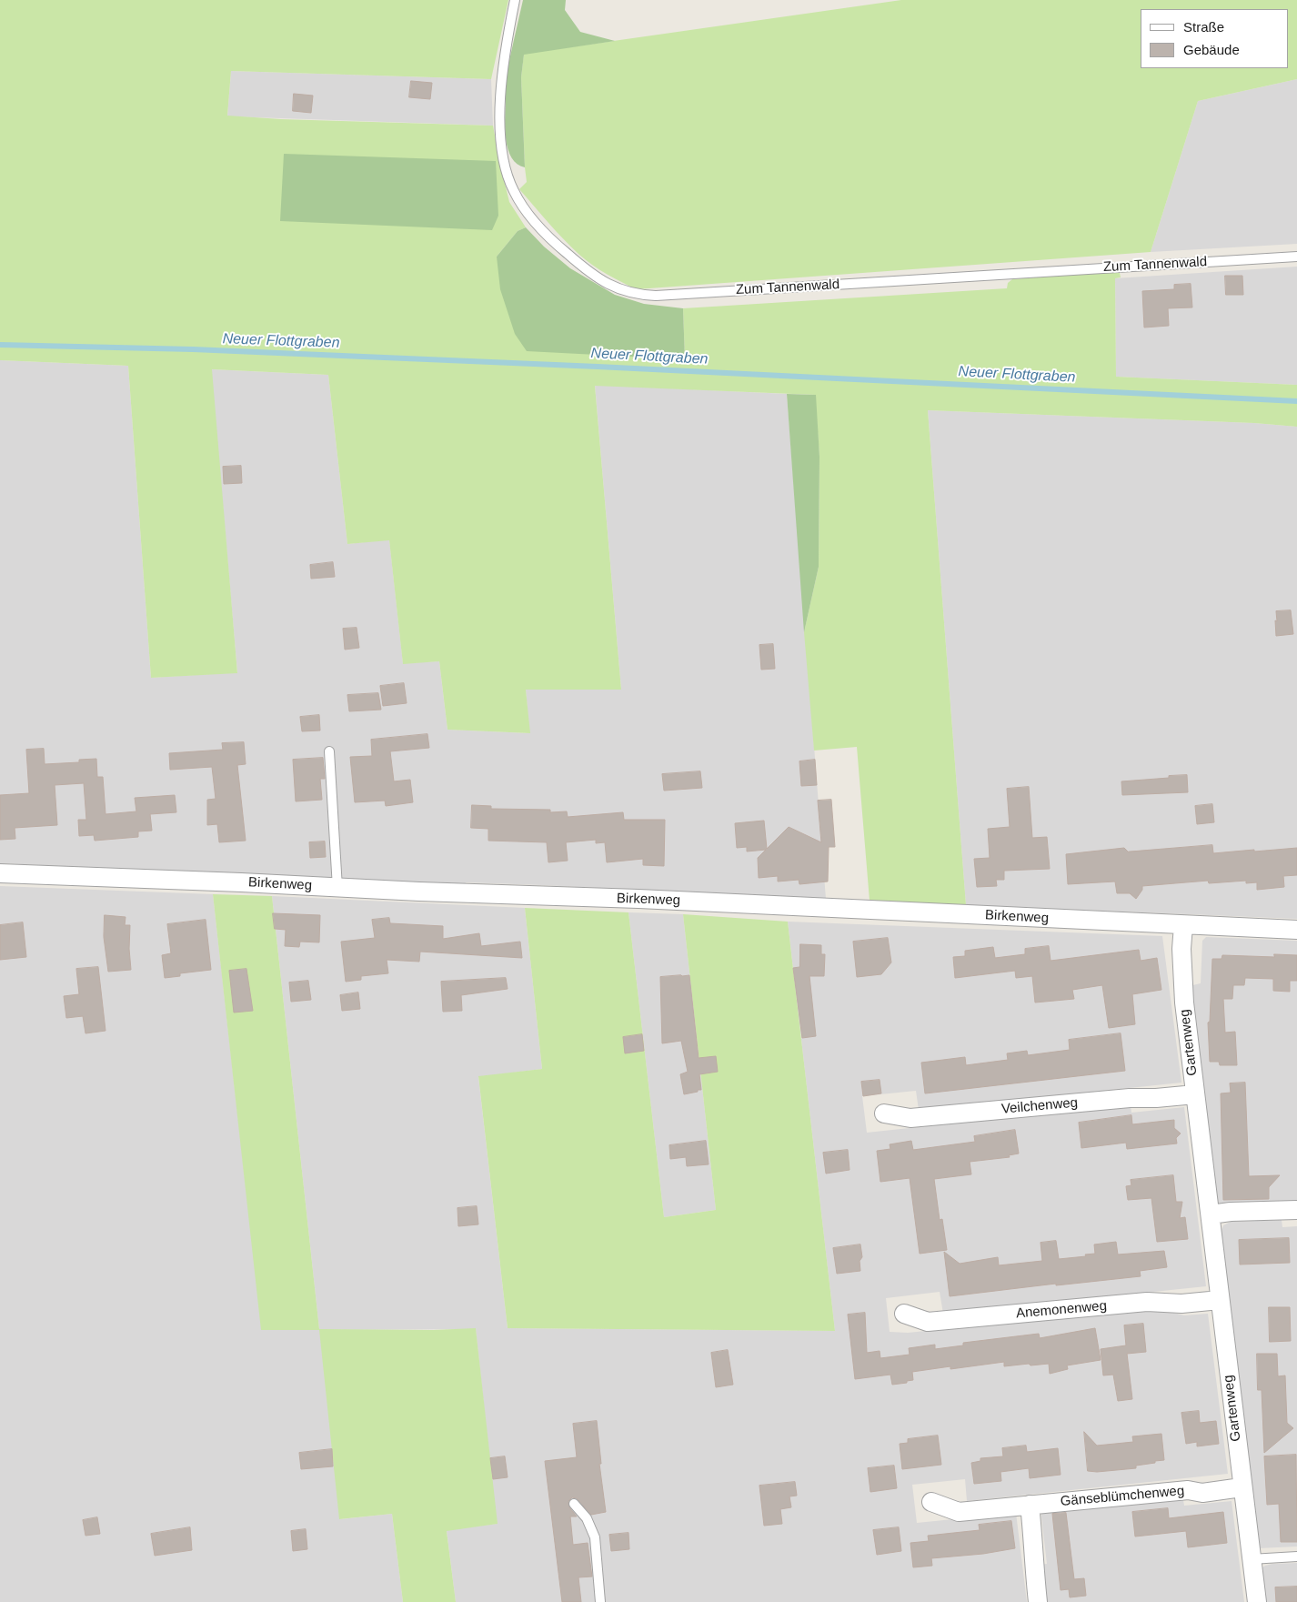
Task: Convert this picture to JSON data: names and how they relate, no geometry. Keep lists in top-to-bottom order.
{
  "streets": {
    "street": [
      "Birkenweg",
      "Gartenweg",
      "Veilchenweg",
      "Anemonenweg",
      "Gänseblümchenweg"
    ],
    "lane": ["Zum Tannenwald"]
  },
  "crossings": [
    ["Birkenweg", "Gartenweg"],
    ["Gartenweg", "Veilchenweg"],
    ["Gartenweg", "Anemonenweg"],
    ["Gartenweg", "Gänseblümchenweg"]
  ],
  "water": ["Neuer Flottgraben"],
  "legend": ["Straße", "Gebäude"]
}
